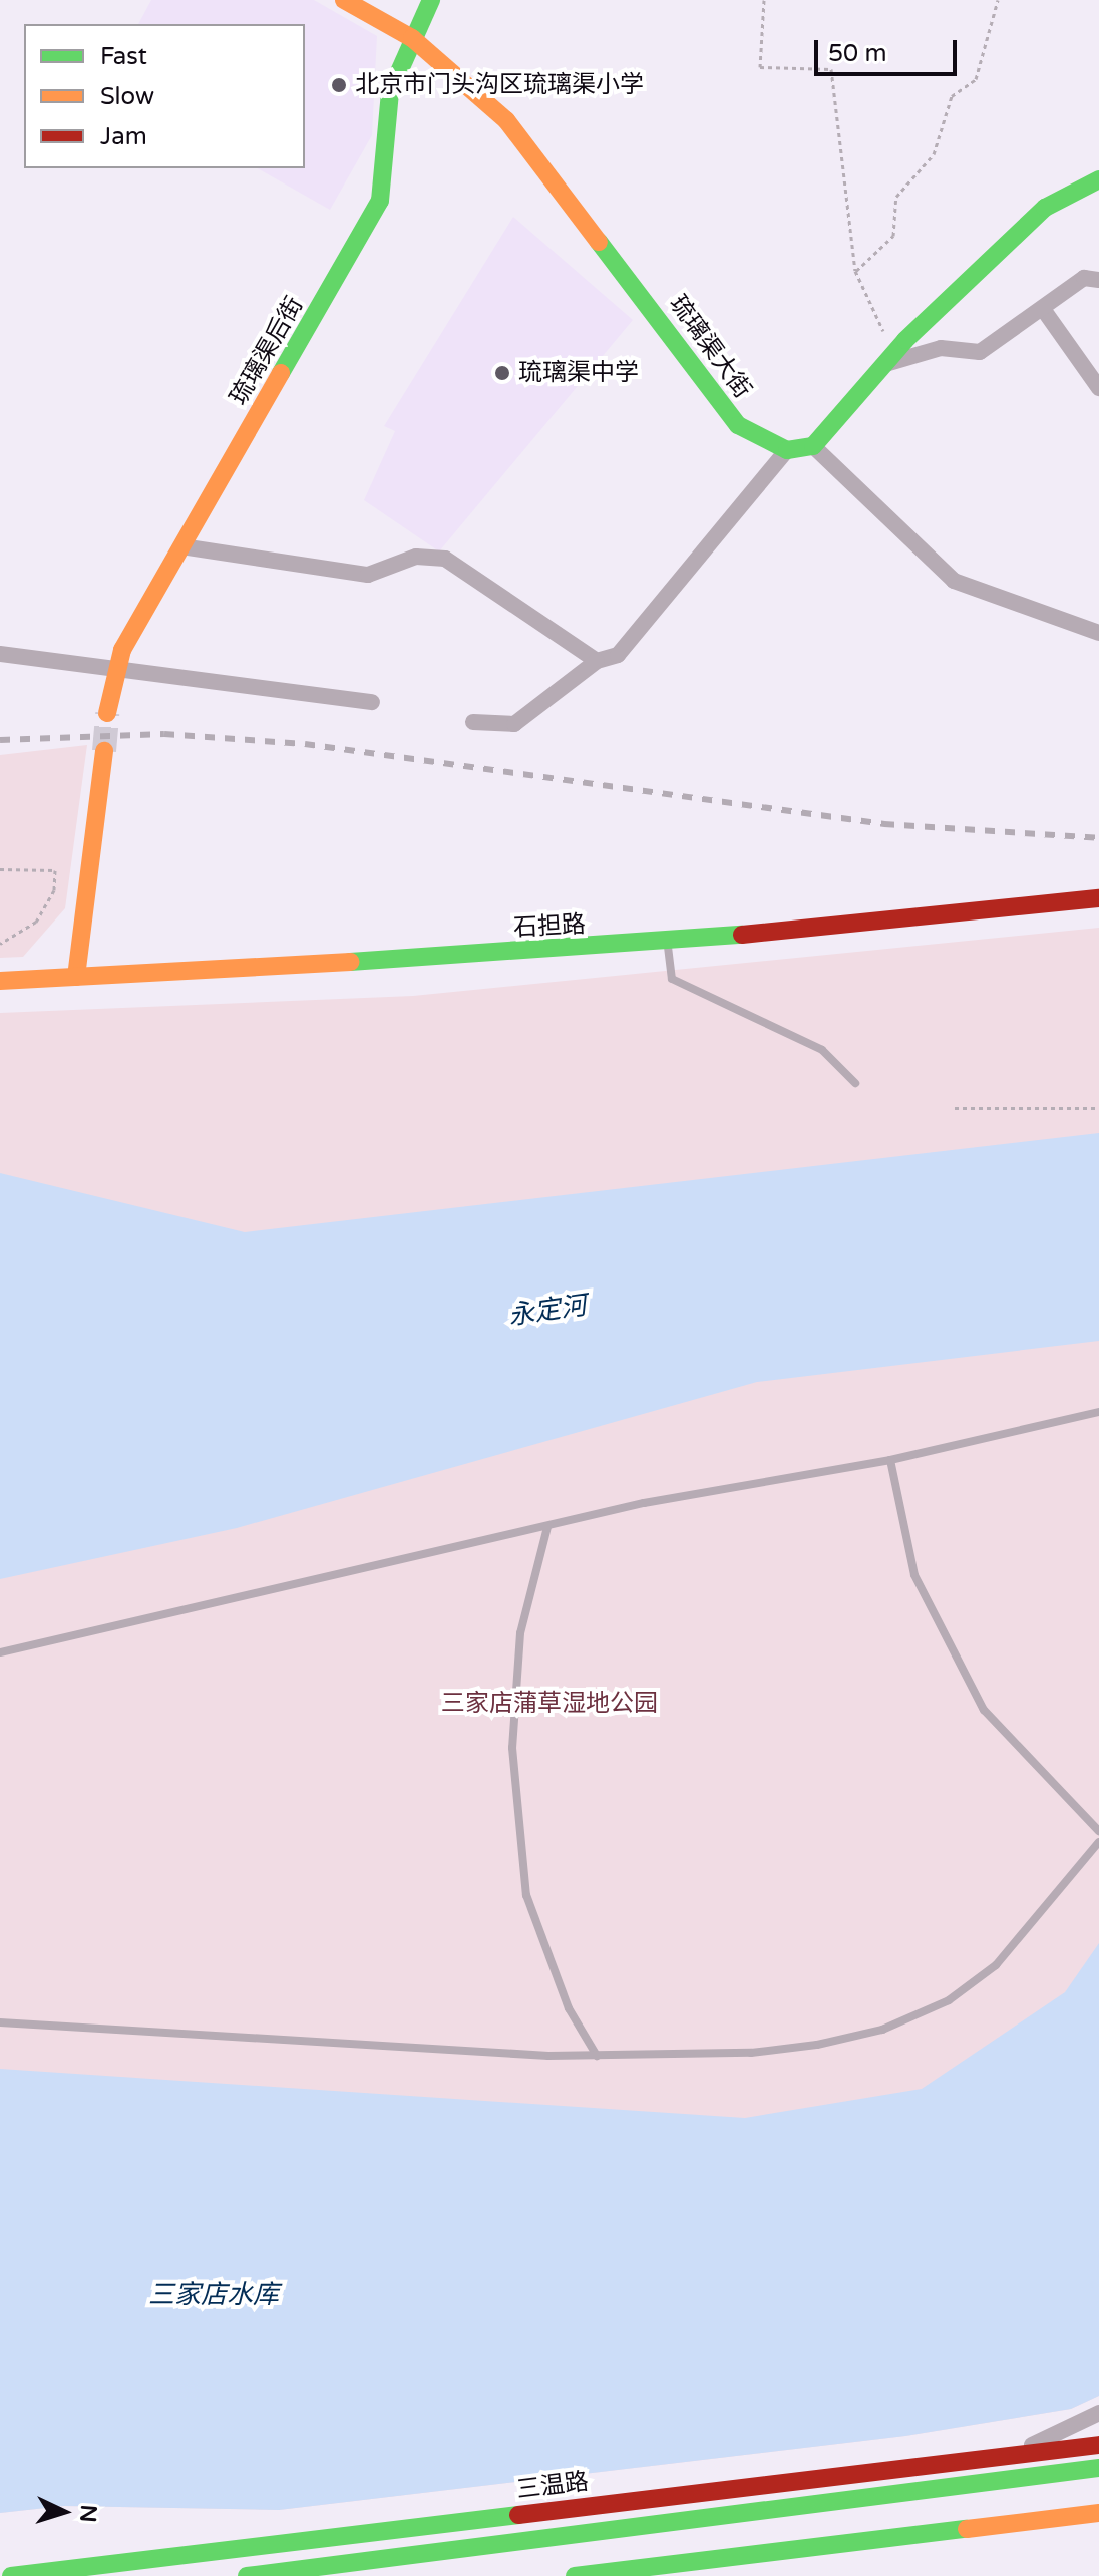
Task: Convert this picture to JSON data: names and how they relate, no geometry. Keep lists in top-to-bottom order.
{
  "streets": {
    "main road": [
      "琉璃渠大街",
      "琉璃渠后街",
      "石担路",
      "三温路"
    ]
  },
  "crossings": [
    ["琉璃渠大街", "琉璃渠后街"]
  ],
  "water": ["永定河", "三家店水库"],
  "parks": ["三家店蒲草湿地公园"],
  "places": ["北京市门头沟区琉璃渠小学", "琉璃渠中学"],
  "legend": ["Fast", "Slow", "Jam"],
  "scale_bar": "50 m",
  "north": "right"
}
